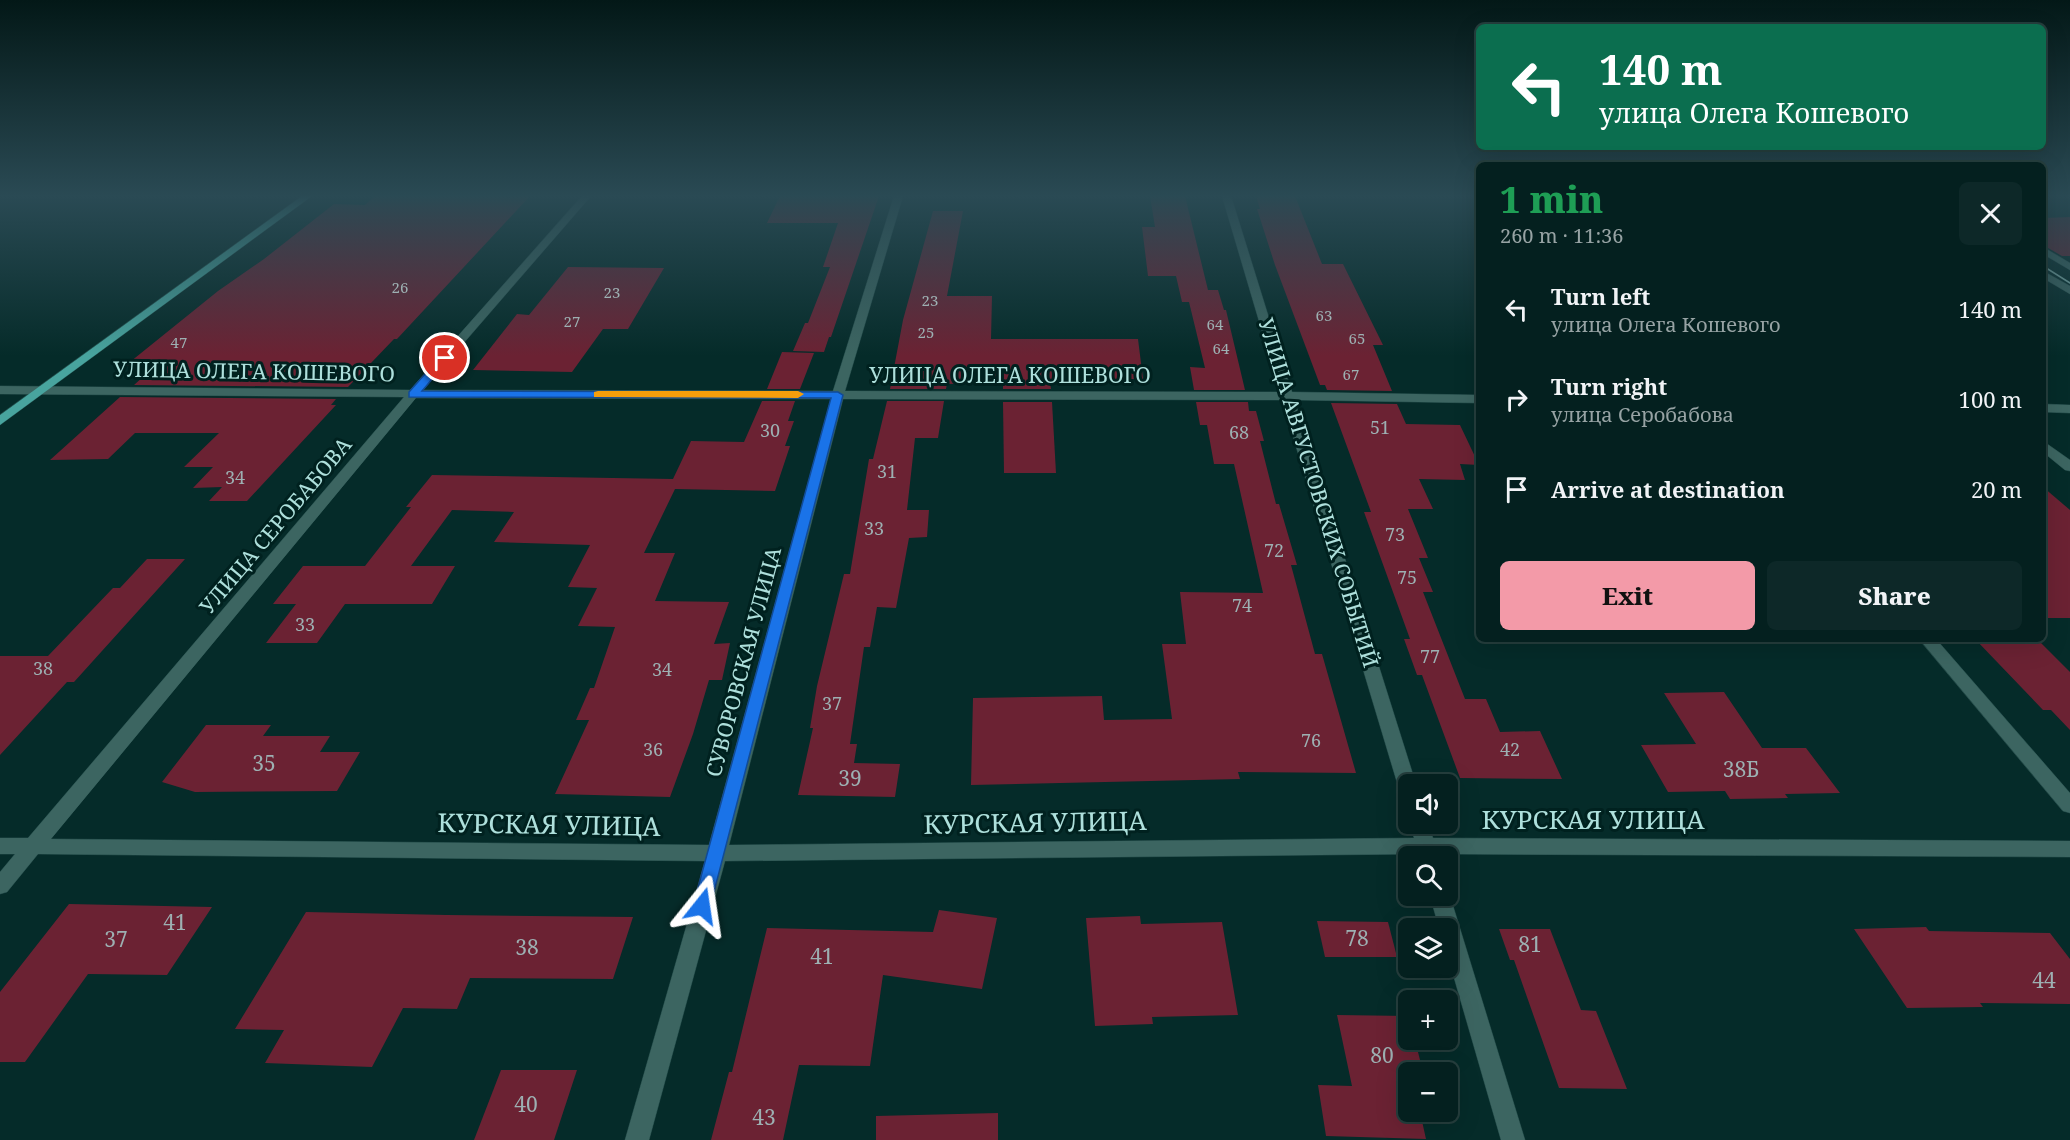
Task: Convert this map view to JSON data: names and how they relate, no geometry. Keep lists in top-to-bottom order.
{
  "streets": {
    "street": [
      "УЛИЦА ОЛЕГА КОШЕВОГО",
      "УЛИЦА АВГУСТОВСКИХ СОБЫТИЙ",
      "УЛИЦА СЕРОБАБОВА",
      "СУВОРОВСКАЯ УЛИЦА",
      "КУРСКАЯ УЛИЦА"
    ]
  },
  "crossings": [
    ["УЛИЦА ОЛЕГА КОШЕВОГО", "УЛИЦА АВГУСТОВСКИХ СОБЫТИЙ"],
    ["УЛИЦА ОЛЕГА КОШЕВОГО", "УЛИЦА СЕРОБАБОВА"],
    ["УЛИЦА ОЛЕГА КОШЕВОГО", "СУВОРОВСКАЯ УЛИЦА"],
    ["УЛИЦА СЕРОБАБОВА", "КУРСКАЯ УЛИЦА"],
    ["СУВОРОВСКАЯ УЛИЦА", "КУРСКАЯ УЛИЦА"]
  ],
  "house_numbers": [
    "26",
    "23",
    "23",
    "63",
    "27",
    "64",
    "25",
    "65",
    "47",
    "64",
    "67",
    "51",
    "30",
    "68",
    "31",
    "34",
    "33",
    "73",
    "72",
    "75",
    "74",
    "33",
    "77",
    "38",
    "34",
    "37",
    "76",
    "36",
    "42",
    "35",
    "38Б",
    "39",
    "41",
    "78",
    "37",
    "81",
    "38",
    "41",
    "44",
    "80",
    "40",
    "43"
  ],
  "page": {
    "turn": ["140 m", "улица Олега Кошевого"],
    "heading": ["1 min", "260 m · 11:36"],
    "list": [
      {
        "name": "Turn left",
        "note": "улица Олега Кошевого",
        "value": "140 m"
      },
      {
        "name": "Turn right",
        "note": "улица Серобабова",
        "value": "100 m"
      },
      {
        "name": "Arrive at destination",
        "value": "20 m"
      }
    ],
    "buttons": ["Exit", "Share"],
    "map_buttons": ["+", "−"]
  }
}
